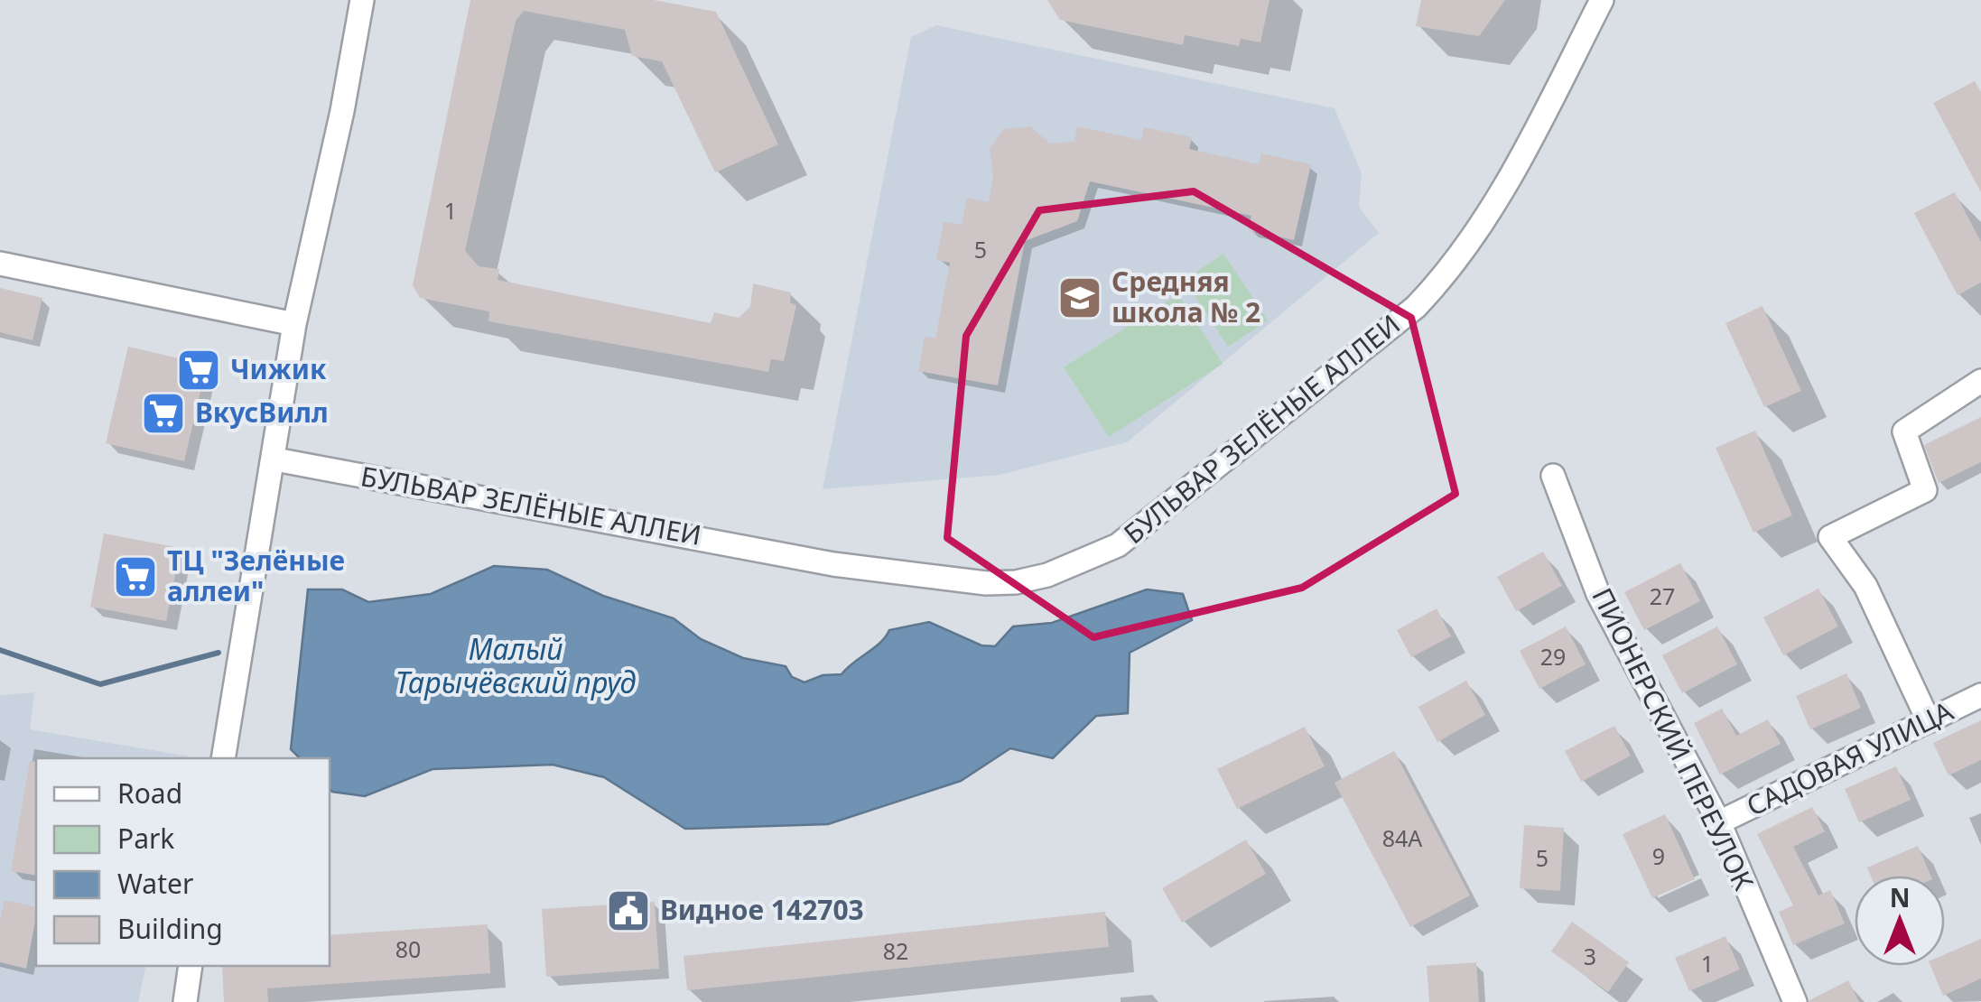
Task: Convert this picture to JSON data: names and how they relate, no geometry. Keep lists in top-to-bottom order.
{
  "streets": {
    "street": ["БУЛЬВАР ЗЕЛЁНЫЕ АЛЛЕИ", "ПИОНЕРСКИЙ ПЕРЕУЛОК", "САДОВАЯ УЛИЦА"]
  },
  "crossings": [
    ["ПИОНЕРСКИЙ ПЕРЕУЛОК", "САДОВАЯ УЛИЦА"]
  ],
  "water": ["Малый Тарычёвский пруд"],
  "places": {
    "school or university": ["Средняя школа № 2"],
    "supermarket": ["Чижик", "ВкусВилл", "ТЦ \"Зелёные аллеи\""],
    "public building": ["Видное 142703"]
  },
  "house_numbers": [
    "1",
    "5",
    "27",
    "29",
    "84А",
    "9",
    "5",
    "80",
    "82",
    "3",
    "1"
  ],
  "legend": [
    "Road",
    "Park",
    "Water",
    "Building"
  ],
  "north": "top"
}
